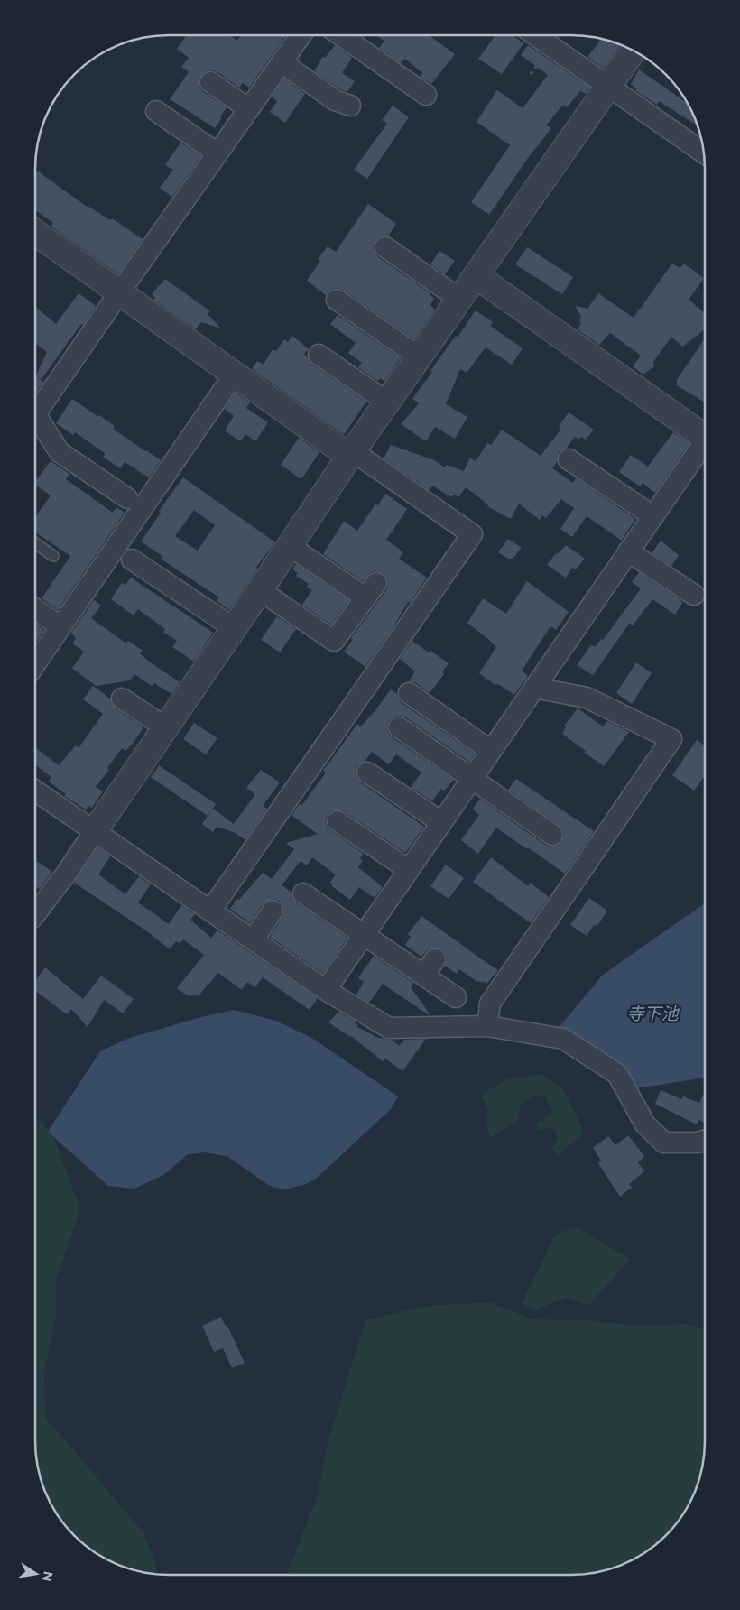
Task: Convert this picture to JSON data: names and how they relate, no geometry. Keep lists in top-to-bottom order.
{
  "water": ["寺下池"],
  "north": "right"
}
